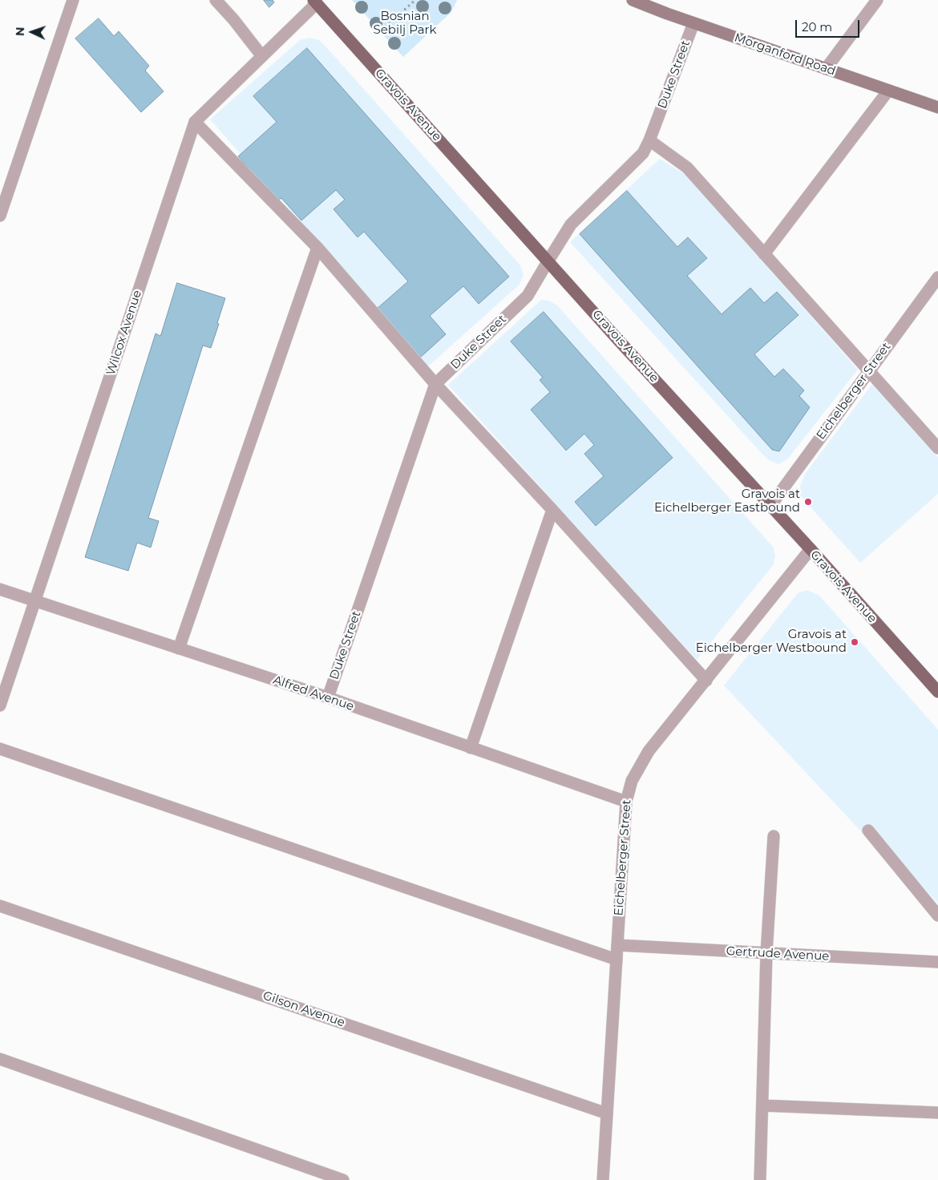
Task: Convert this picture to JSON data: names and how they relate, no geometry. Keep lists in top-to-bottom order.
{
  "streets": {
    "main road": ["Morganford Road", "Gravois Avenue"],
    "street": [
      "Duke Street",
      "Wilcox Avenue",
      "Eichelberger Street",
      "Alfred Avenue",
      "Gertrude Avenue",
      "Gilson Avenue"
    ]
  },
  "crossings": [
    ["Morganford Road", "Duke Street"],
    ["Duke Street", "Gravois Avenue"],
    ["Duke Street", "Alfred Avenue"],
    ["Gravois Avenue", "Wilcox Avenue"],
    ["Gravois Avenue", "Eichelberger Street"],
    ["Wilcox Avenue", "Alfred Avenue"],
    ["Eichelberger Street", "Alfred Avenue"],
    ["Eichelberger Street", "Gertrude Avenue"],
    ["Eichelberger Street", "Gilson Avenue"]
  ],
  "parks": ["Bosnian Sebilj Park"],
  "places": ["Gravois at Eichelberger Eastbound", "Gravois at Eichelberger Westbound"],
  "scale_bar": "20 m",
  "north": "left"
}
